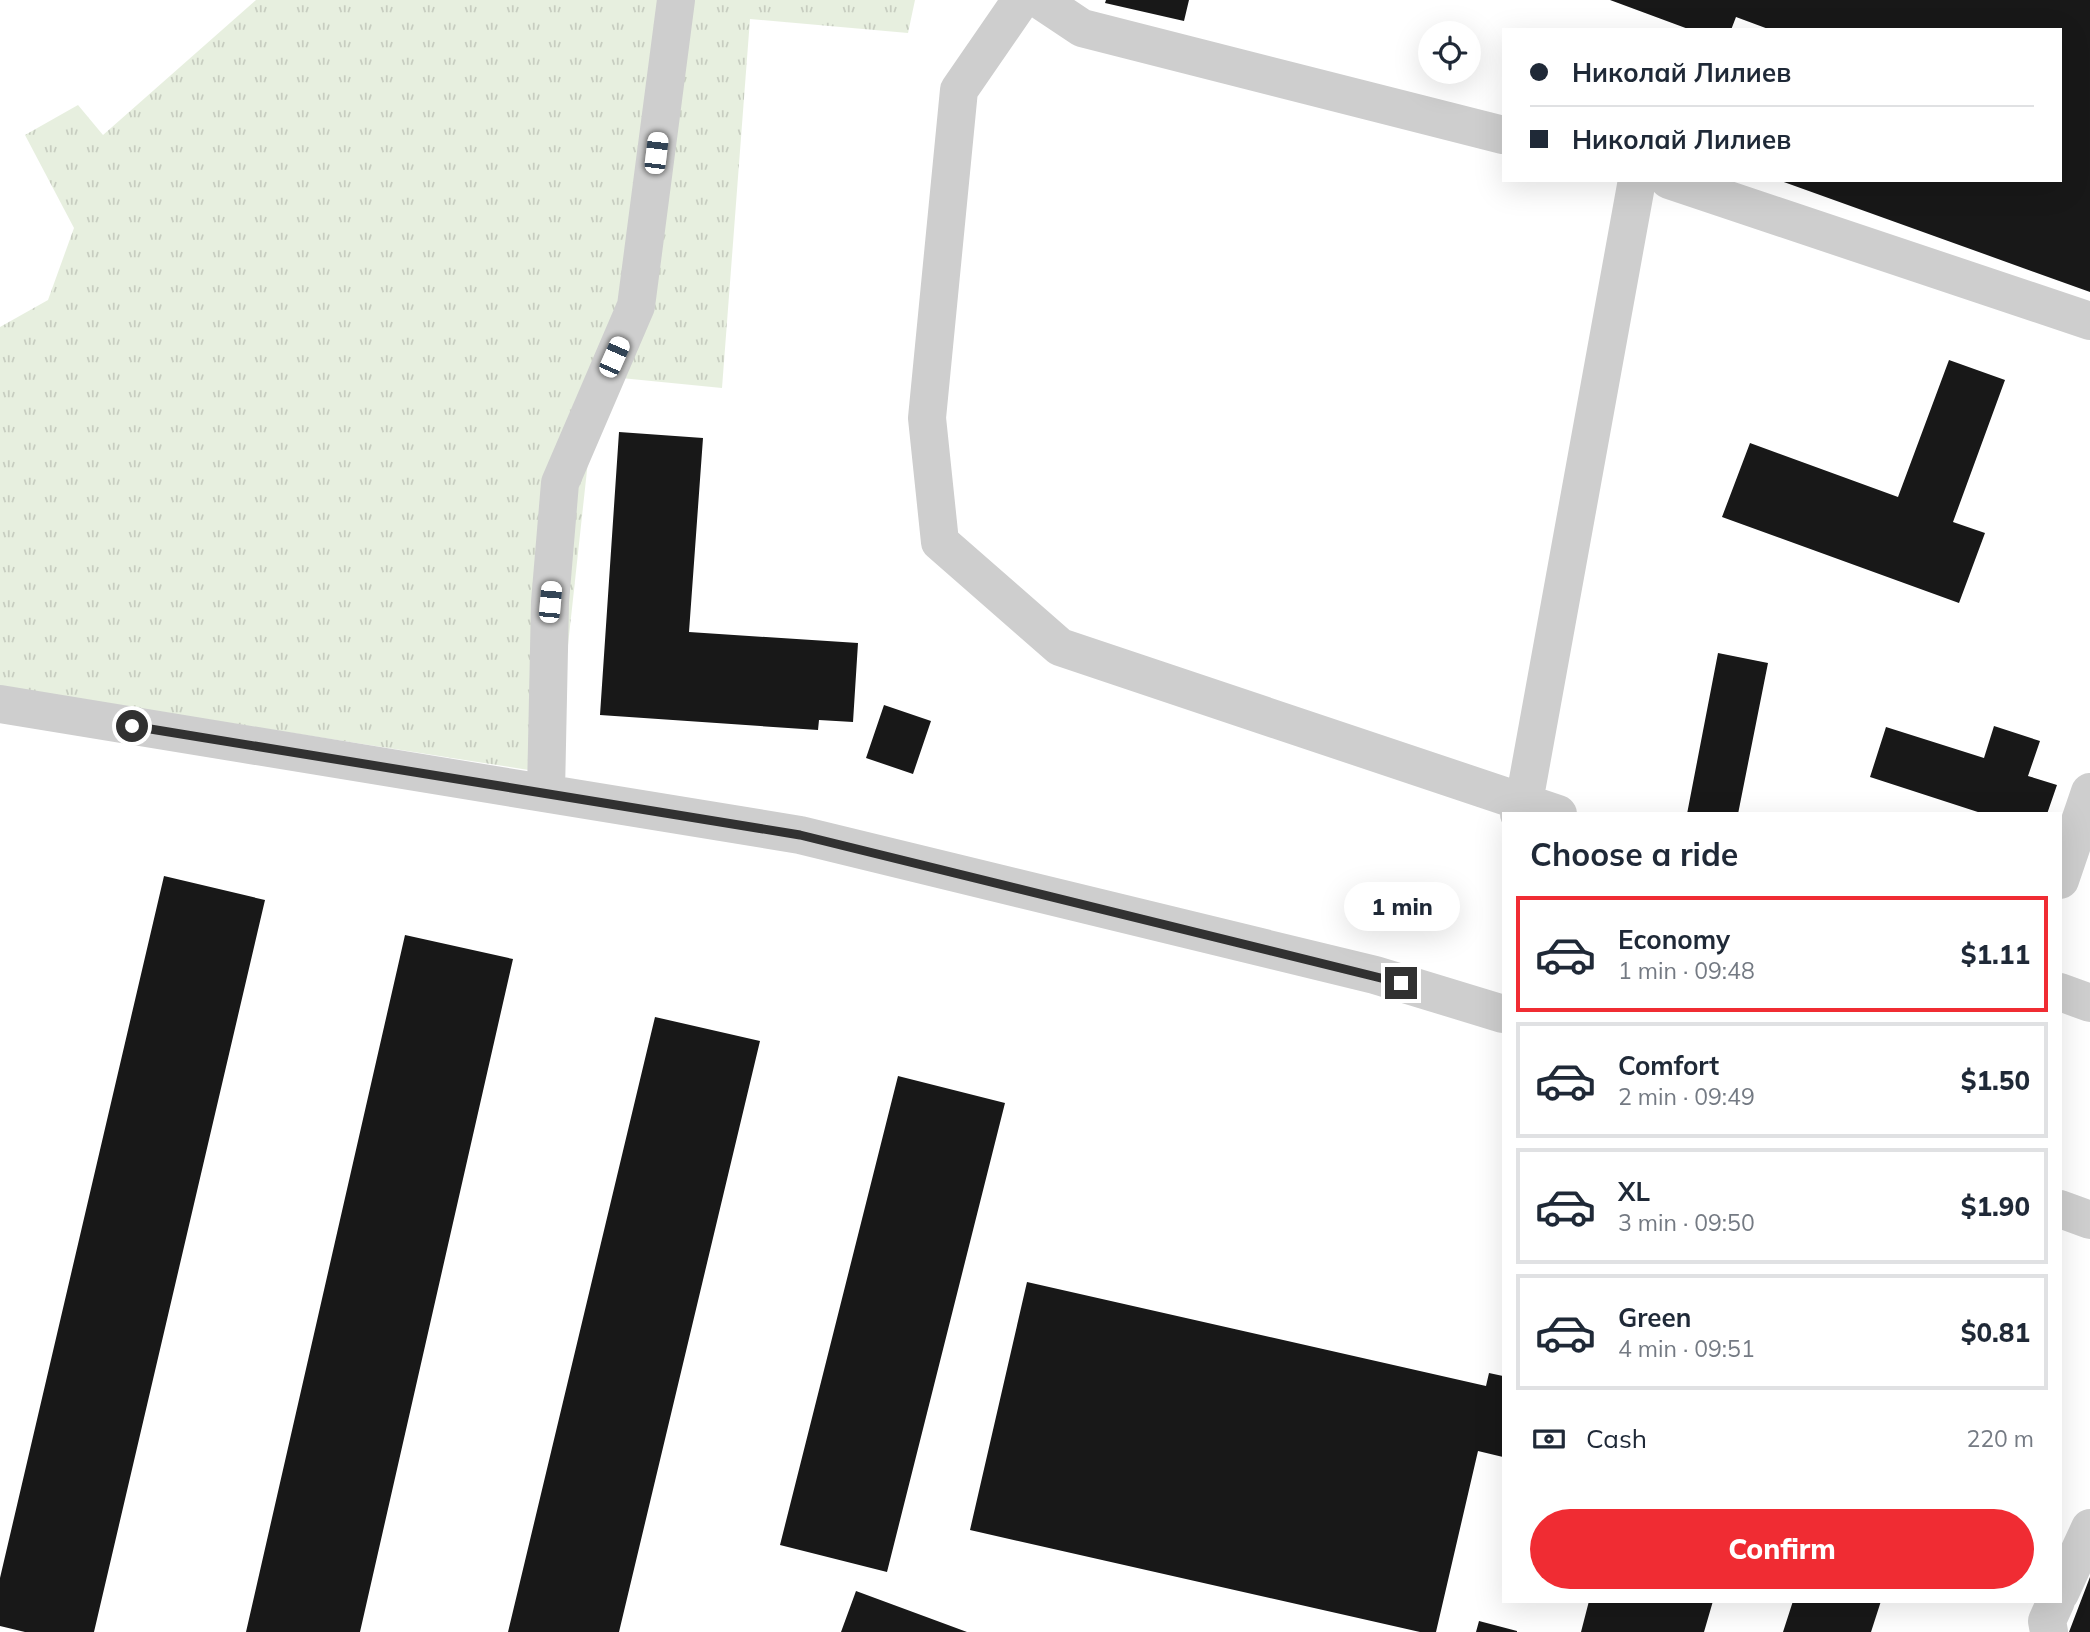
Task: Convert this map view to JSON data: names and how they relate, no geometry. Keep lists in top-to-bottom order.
{
  "page": {
    "banner": ["Николай Лилиев", "Николай Лилиев"],
    "heading": "Choose a ride",
    "bubble": "1 min",
    "list": [
      {
        "name": "Economy",
        "note": "1 min · 09:48",
        "value": "$1.11"
      },
      {
        "name": "Comfort",
        "note": "2 min · 09:49",
        "value": "$1.50"
      },
      {
        "name": "XL",
        "note": "3 min · 09:50",
        "value": "$1.90"
      },
      {
        "name": "Green",
        "note": "4 min · 09:51",
        "value": "$0.81"
      }
    ],
    "pay": ["Cash", "220 m"],
    "buttons": "Confirm"
  }
}
